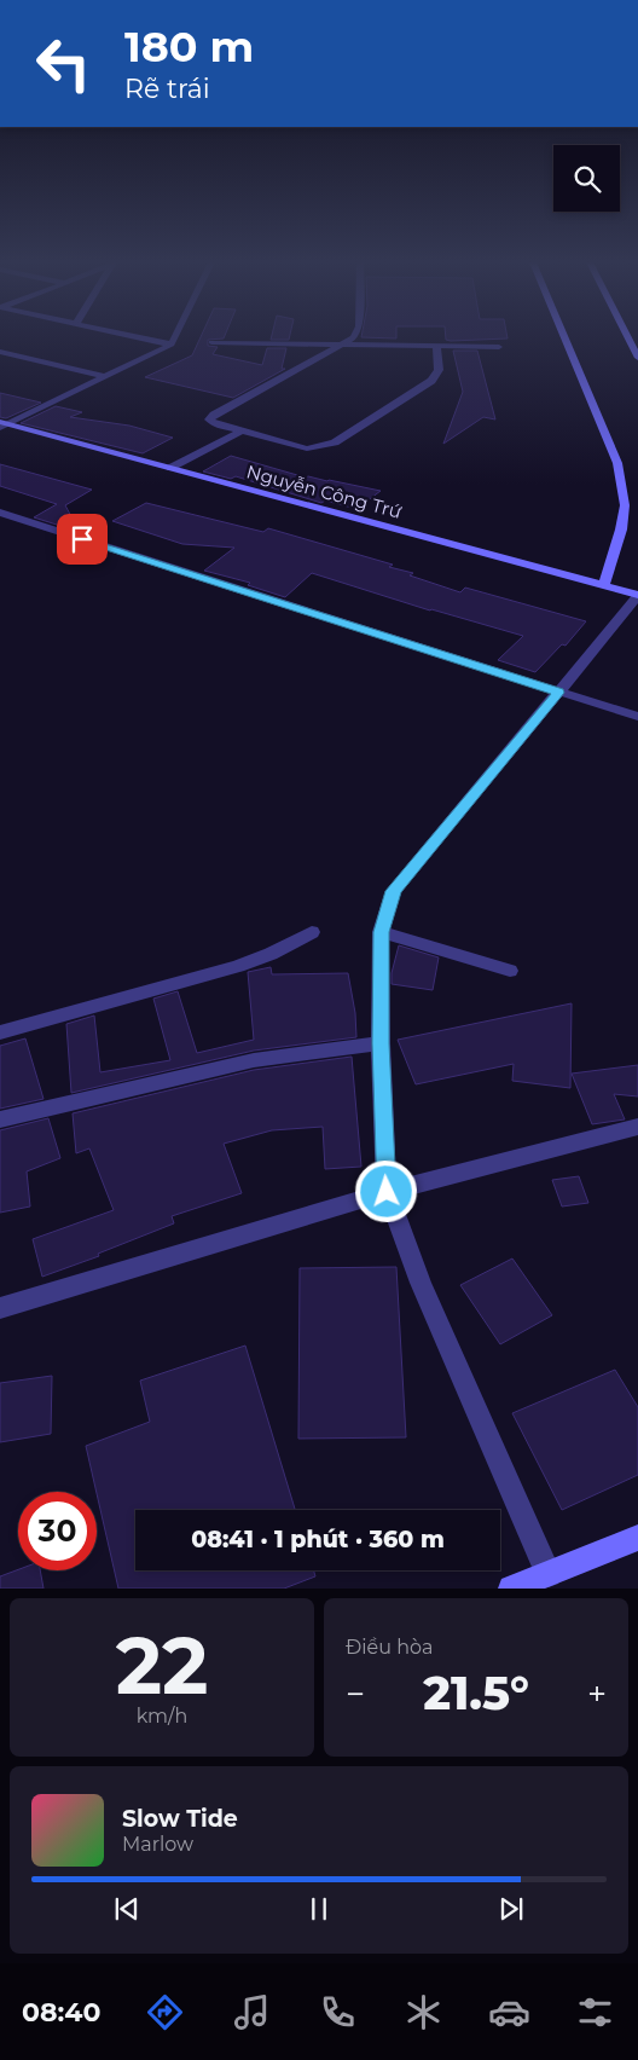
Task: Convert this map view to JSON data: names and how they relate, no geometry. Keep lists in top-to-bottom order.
{
  "streets": {
    "street": ["Nguyễn Công Trứ"]
  },
  "page": {
    "turn": ["180 m", "Rẽ trái"],
    "limit": "30",
    "trip": "08:41 · 1 phút · 360 m",
    "tile": [
      ["22", "km/h"],
      "Điều hòa"
    ],
    "heat": ["−", "21.5°", "+"],
    "song": ["Slow Tide", "Marlow"],
    "tabs": "08:40"
  }
}
